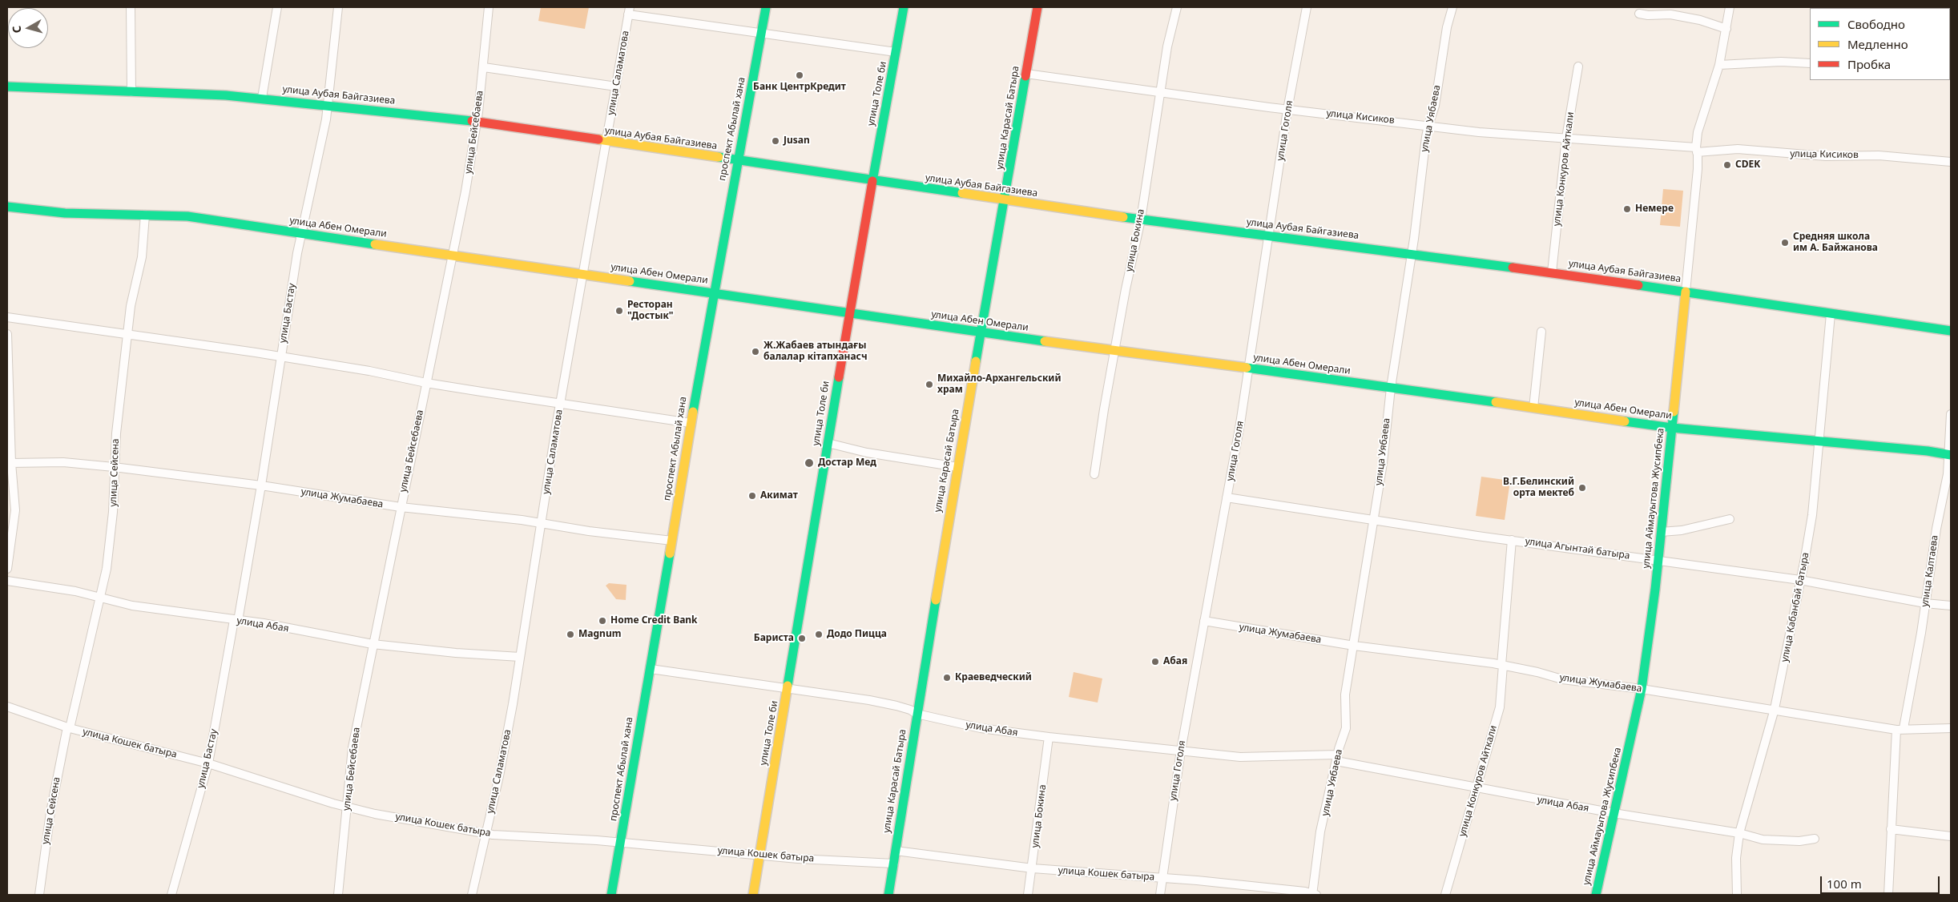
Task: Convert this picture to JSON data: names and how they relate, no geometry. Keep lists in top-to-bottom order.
{
  "streets": {
    "main road": [
      "улица Толе би",
      "улица Аубая Байгазиева",
      "улица Карасай Батыра",
      "проспект Абылай хана",
      "улица Абен Омерали",
      "улица Аймауытова Жусипбека"
    ],
    "street": [
      "улица Саламатова",
      "улица Кисиков",
      "улица Уябаева",
      "улица Гоголя",
      "улица Бейсебаева",
      "улица Конкуров Айткали",
      "улица Бокина",
      "улица Бастау",
      "улица Сейсена",
      "улица Жумабаева",
      "улица Агынтай батыра",
      "улица Калтаева",
      "улица Кабанбай батыра",
      "улица Абая",
      "улица Кошек батыра"
    ]
  },
  "crossings": [
    ["улица Саламатова", "улица Аубая Байгазиева"],
    ["улица Саламатова", "улица Абен Омерали"],
    ["улица Саламатова", "улица Жумабаева"],
    ["улица Саламатова", "улица Абая"],
    ["улица Саламатова", "улица Кошек батыра"],
    ["улица Толе би", "улица Аубая Байгазиева"],
    ["улица Толе би", "улица Абен Омерали"],
    ["улица Толе би", "улица Абая"],
    ["улица Толе би", "улица Кошек батыра"],
    ["улица Аубая Байгазиева", "улица Карасай Батыра"],
    ["улица Аубая Байгазиева", "улица Уябаева"],
    ["улица Аубая Байгазиева", "проспект Абылай хана"],
    ["улица Аубая Байгазиева", "улица Гоголя"],
    ["улица Аубая Байгазиева", "улица Бейсебаева"],
    ["улица Аубая Байгазиева", "улица Конкуров Айткали"],
    ["улица Аубая Байгазиева", "улица Бокина"],
    ["улица Аубая Байгазиева", "улица Бастау"],
    ["улица Аубая Байгазиева", "улица Аймауытова Жусипбека"],
    ["улица Аубая Байгазиева", "улица Кабанбай батыра"],
    ["улица Кисиков", "улица Карасай Батыра"],
    ["улица Кисиков", "улица Уябаева"],
    ["улица Кисиков", "улица Гоголя"],
    ["улица Кисиков", "улица Конкуров Айткали"],
    ["улица Кисиков", "улица Бокина"],
    ["улица Кисиков", "улица Аймауытова Жусипбека"],
    ["улица Карасай Батыра", "улица Абен Омерали"],
    ["улица Карасай Батыра", "улица Абая"],
    ["улица Карасай Батыра", "улица Кошек батыра"],
    ["улица Уябаева", "улица Абен Омерали"],
    ["улица Уябаева", "улица Жумабаева"],
    ["улица Уябаева", "улица Агынтай батыра"],
    ["улица Уябаева", "улица Абая"],
    ["улица Уябаева", "улица Кошек батыра"],
    ["проспект Абылай хана", "улица Абен Омерали"],
    ["проспект Абылай хана", "улица Жумабаева"],
    ["проспект Абылай хана", "улица Абая"],
    ["проспект Абылай хана", "улица Кошек батыра"],
    ["улица Гоголя", "улица Абен Омерали"],
    ["улица Гоголя", "улица Жумабаева"],
    ["улица Гоголя", "улица Агынтай батыра"],
    ["улица Гоголя", "улица Абая"],
    ["улица Гоголя", "улица Кошек батыра"],
    ["улица Бейсебаева", "улица Абен Омерали"],
    ["улица Бейсебаева", "улица Жумабаева"],
    ["улица Бейсебаева", "улица Абая"],
    ["улица Бейсебаева", "улица Кошек батыра"],
    ["улица Конкуров Айткали", "улица Жумабаева"],
    ["улица Конкуров Айткали", "улица Агынтай батыра"],
    ["улица Конкуров Айткали", "улица Абая"],
    ["улица Абен Омерали", "улица Бокина"],
    ["улица Абен Омерали", "улица Бастау"],
    ["улица Абен Омерали", "улица Сейсена"],
    ["улица Абен Омерали", "улица Аймауытова Жусипбека"],
    ["улица Абен Омерали", "улица Калтаева"],
    ["улица Абен Омерали", "улица Кабанбай батыра"],
    ["улица Бокина", "улица Абая"],
    ["улица Бокина", "улица Кошек батыра"],
    ["улица Бастау", "улица Жумабаева"],
    ["улица Бастау", "улица Абая"],
    ["улица Бастау", "улица Кошек батыра"],
    ["улица Сейсена", "улица Жумабаева"],
    ["улица Сейсена", "улица Абая"],
    ["улица Сейсена", "улица Кошек батыра"],
    ["улица Жумабаева", "улица Аймауытова Жусипбека"],
    ["улица Жумабаева", "улица Калтаева"],
    ["улица Жумабаева", "улица Кабанбай батыра"],
    ["улица Аймауытова Жусипбека", "улица Агынтай батыра"],
    ["улица Аймауытова Жусипбека", "улица Абая"],
    ["улица Агынтай батыра", "улица Калтаева"],
    ["улица Агынтай батыра", "улица Кабанбай батыра"],
    ["улица Кабанбай батыра", "улица Абая"]
  ],
  "places": [
    "Банк ЦентрКредит",
    "Jusan",
    "CDEK",
    "Немере",
    "Средняя школа им А. Байжанова",
    "Ресторан \"Достык\"",
    "Ж.Жабаев атындағы балалар кітапханасч",
    "Михайло-Архангельский храм",
    "Достар Мед",
    "В.Г.Белинский орта мектеб",
    "Акимат",
    "Home Credit Bank",
    "Magnum",
    "Додо Пицца",
    "Бариста",
    "Абая",
    "Краеведческий"
  ],
  "legend": ["Свободно", "Медленно", "Пробка"],
  "scale_bar": "100 m",
  "north": "left"
}
